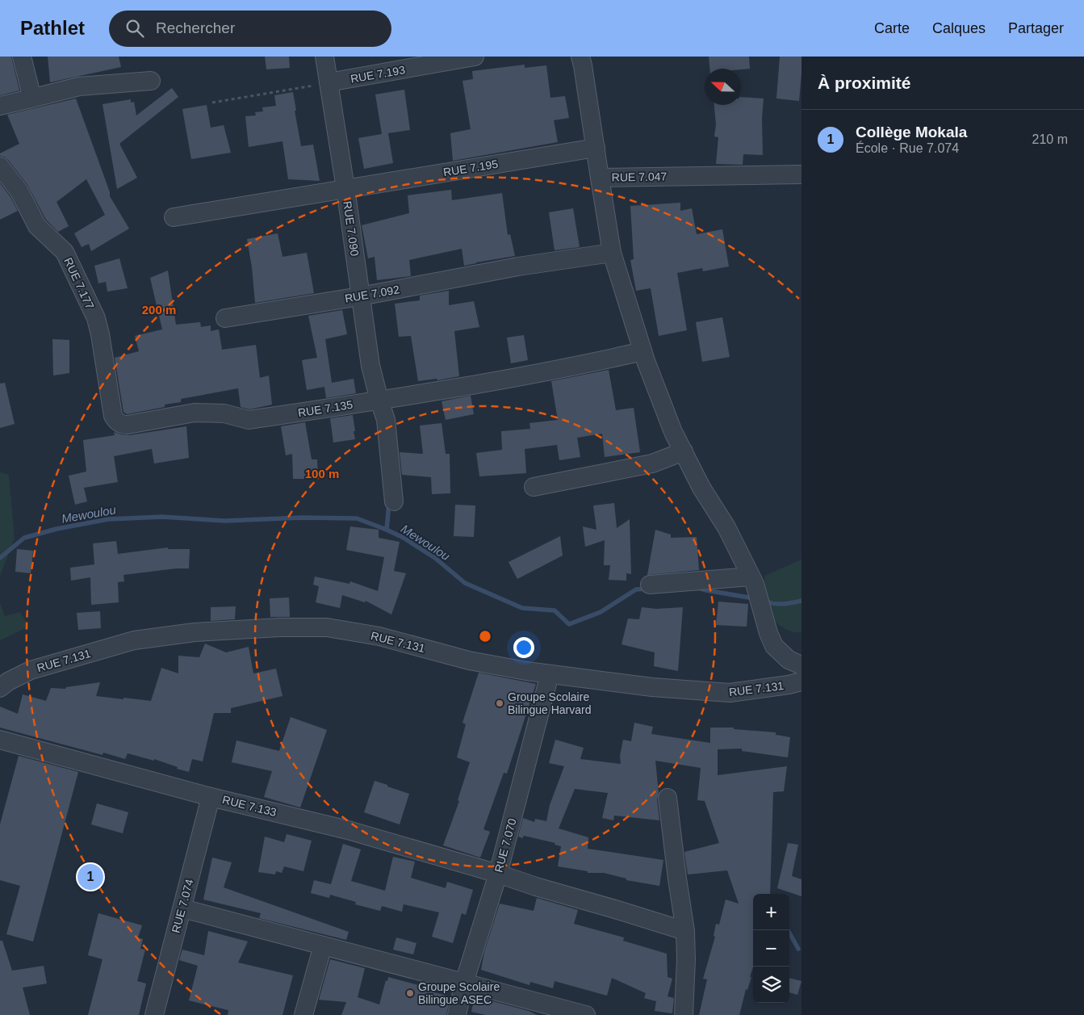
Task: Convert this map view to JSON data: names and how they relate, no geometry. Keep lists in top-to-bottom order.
{
  "streets": {
    "street": [
      "RUE 7.193",
      "RUE 7.195",
      "RUE 7.047",
      "RUE 7.090",
      "RUE 7.177",
      "RUE 7.092",
      "RUE 7.135",
      "RUE 7.131",
      "RUE 7.133",
      "RUE 7.070",
      "RUE 7.074"
    ]
  },
  "crossings": [
    ["RUE 7.193", "RUE 7.090"],
    ["RUE 7.195", "RUE 7.047"],
    ["RUE 7.195", "RUE 7.090"],
    ["RUE 7.090", "RUE 7.092"],
    ["RUE 7.090", "RUE 7.135"],
    ["RUE 7.177", "RUE 7.135"],
    ["RUE 7.131", "RUE 7.070"],
    ["RUE 7.133", "RUE 7.070"],
    ["RUE 7.133", "RUE 7.074"]
  ],
  "water": ["Mewoulou"],
  "places": ["Groupe Scolaire Bilingue Harvard", "Groupe Scolaire Bilingue ASEC"],
  "north": "left",
  "page": {
    "header": "Pathlet",
    "search": "Rechercher",
    "nav": ["Carte", "Calques", "Partager"],
    "heading": "À proximité",
    "list": [
      {
        "mark": "1",
        "name": "Collège Mokala",
        "note": "École · Rue 7.074",
        "value": "210 m"
      }
    ],
    "pins": "1",
    "map_buttons": ["+", "−"]
  },
  "rings": ["200 m", "100 m"]
}
